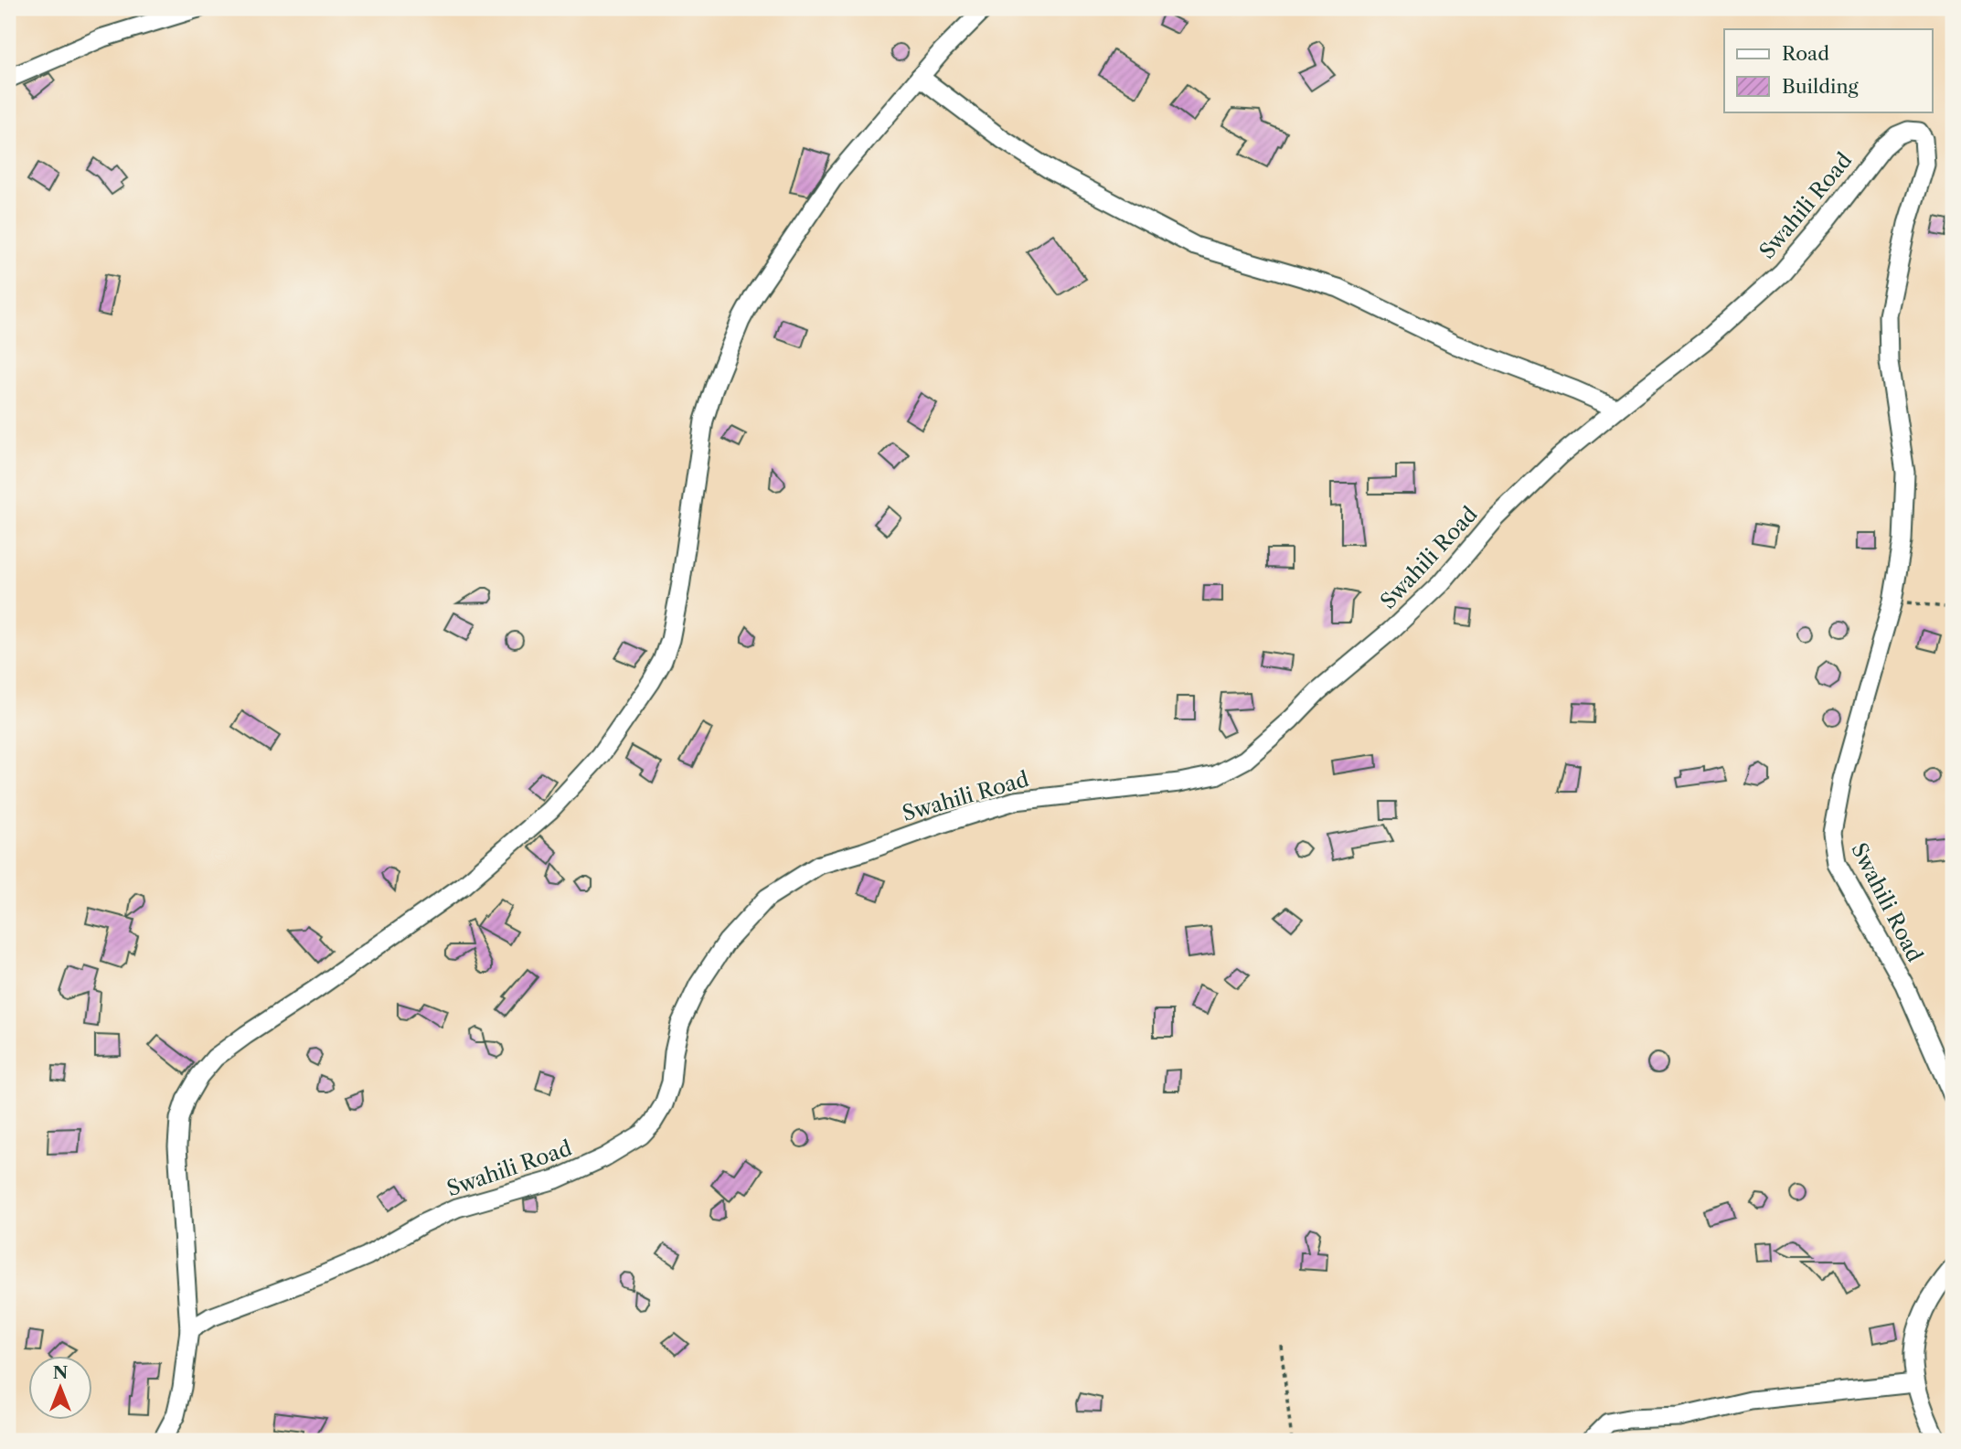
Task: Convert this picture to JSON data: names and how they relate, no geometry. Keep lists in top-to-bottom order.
{
  "streets": {
    "street": ["Swahili Road"]
  },
  "legend": ["Road", "Building"],
  "north": "top"
}
